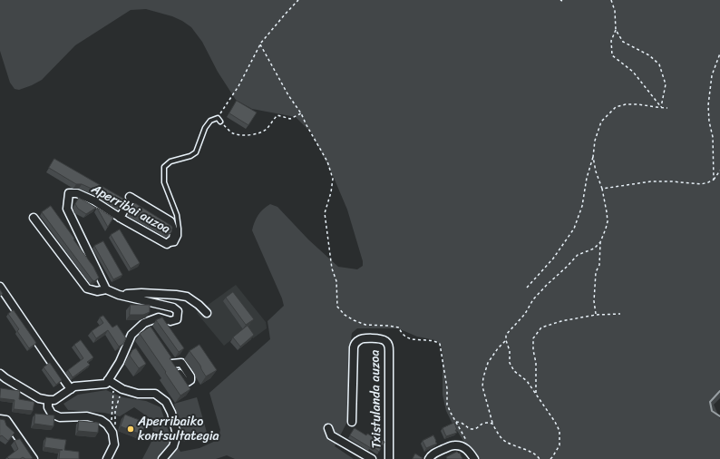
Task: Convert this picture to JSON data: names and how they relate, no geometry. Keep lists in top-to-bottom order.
{
  "streets": {
    "street": ["Aperribai auzoa", "Txistulanda auzoa"]
  },
  "places": ["Aperribaiko kontsultategia"]
}
